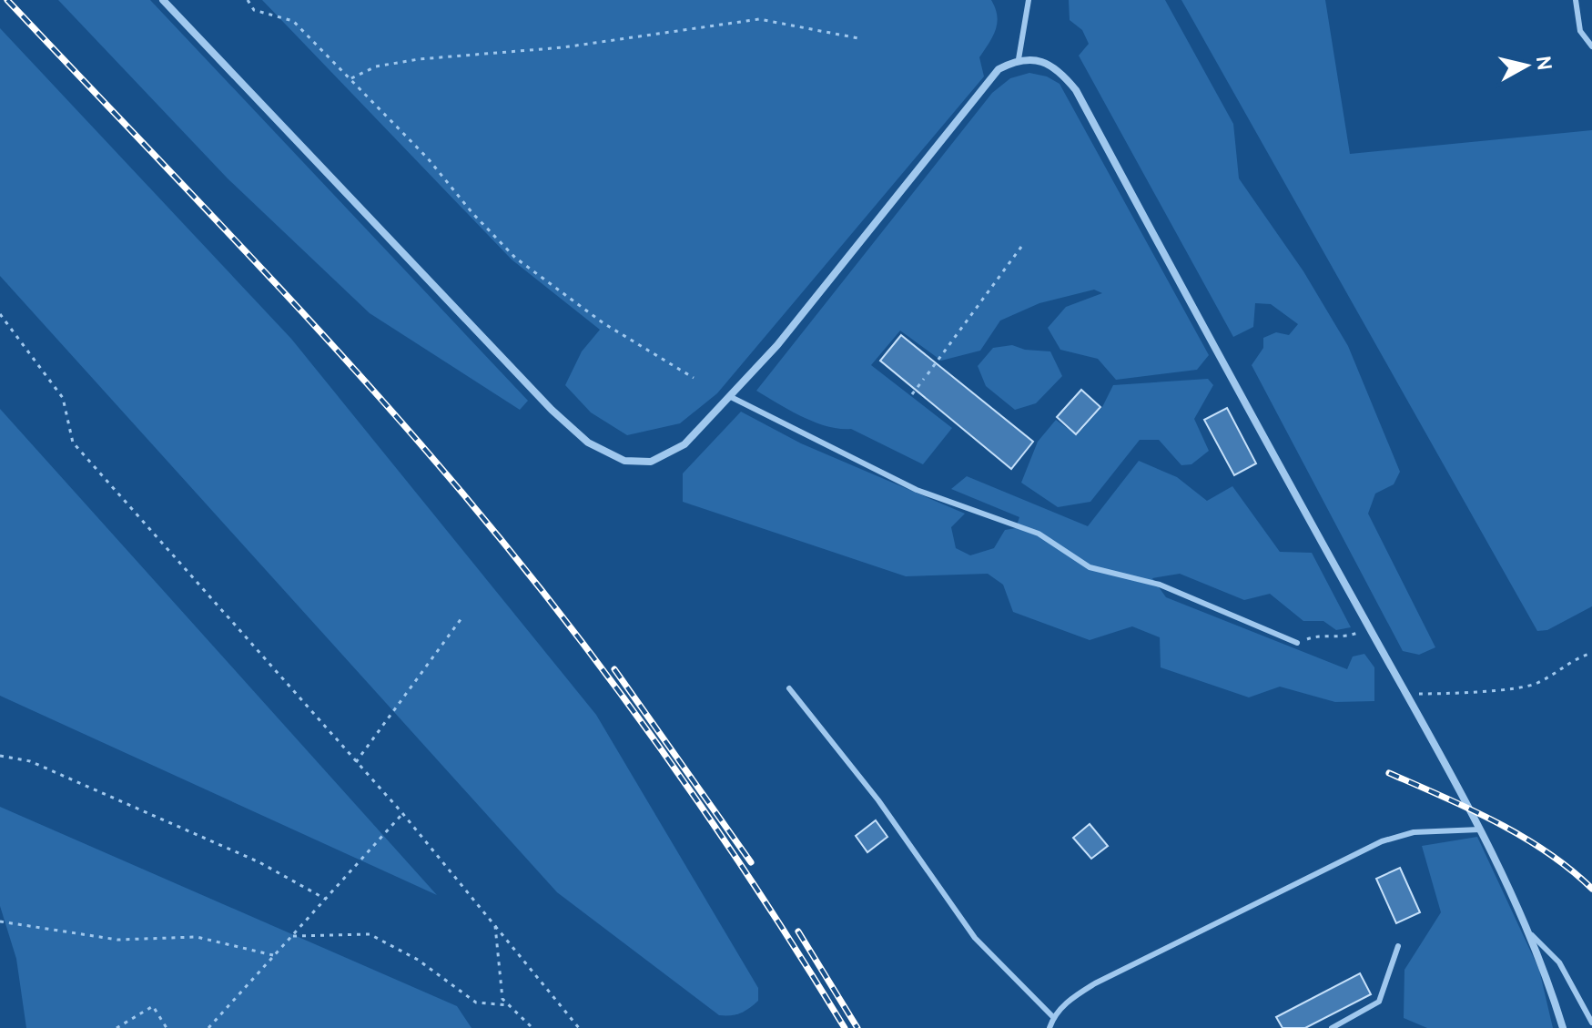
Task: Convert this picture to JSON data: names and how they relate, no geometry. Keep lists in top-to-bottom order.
{
  "north": "right"
}
